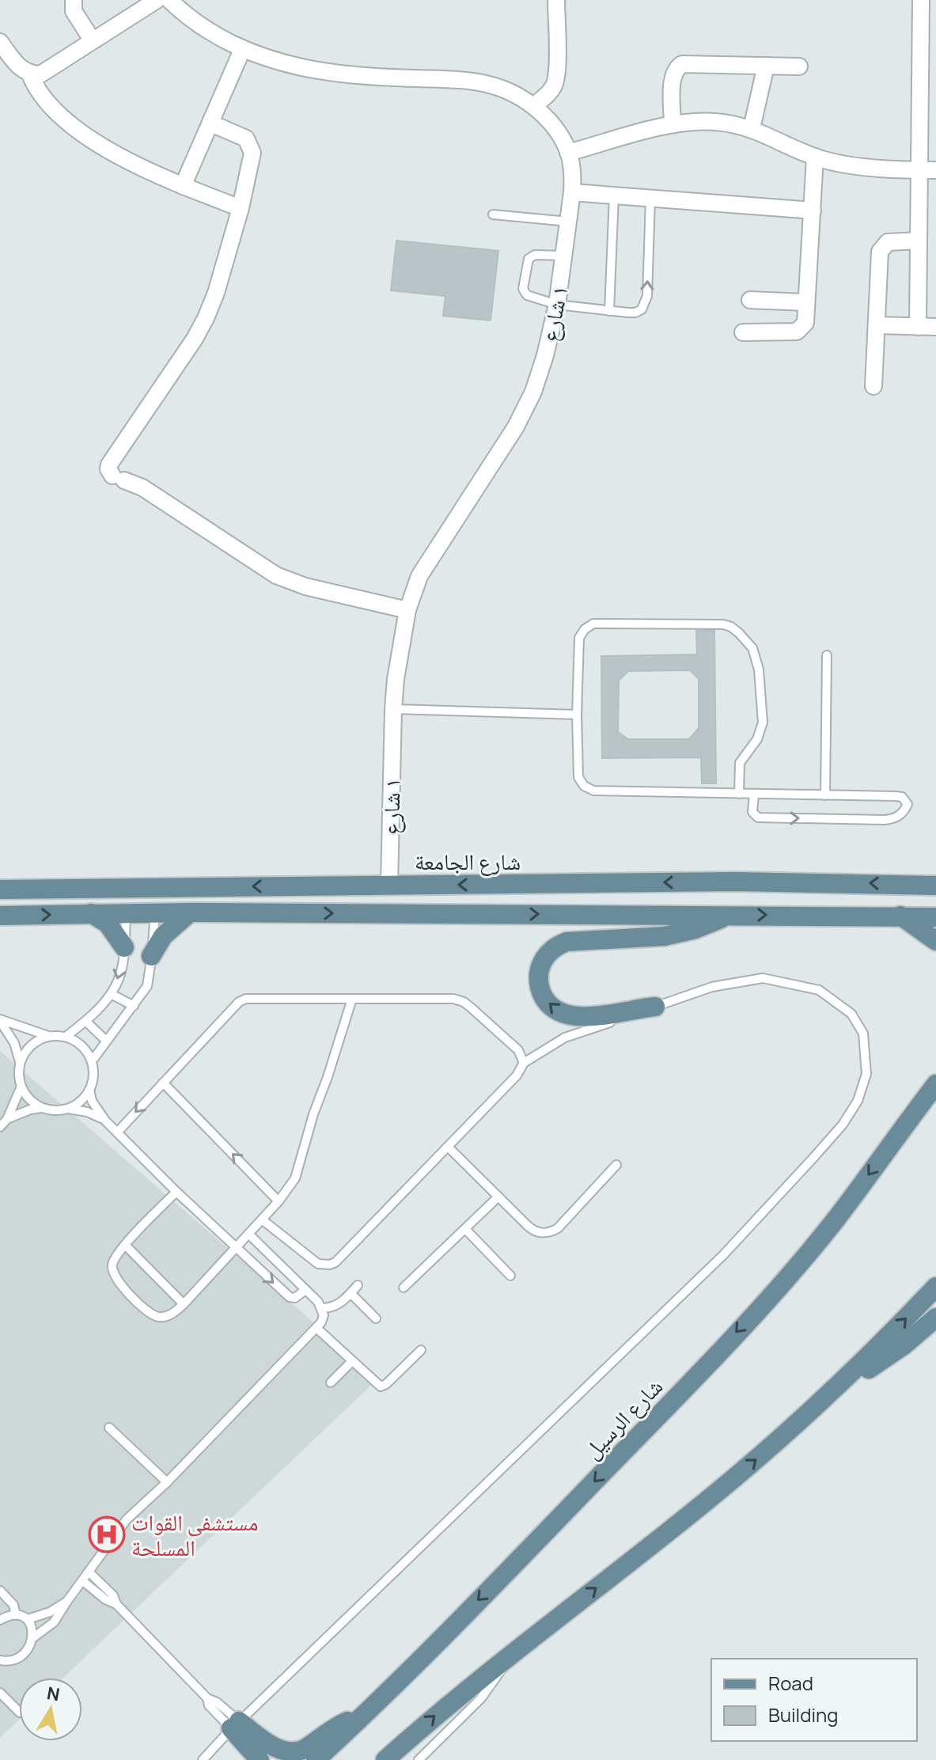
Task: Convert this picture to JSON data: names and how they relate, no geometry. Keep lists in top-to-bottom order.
{
  "streets": {
    "main road": ["شارع الجامعة", "شارع الرسيل"],
    "street": ["١ شارع"]
  },
  "crossings": [
    ["١ شارع", "شارع الجامعة"]
  ],
  "places": {
    "hospital": ["مستشفى القوات المسلحة"]
  },
  "legend": ["Road", "Building"],
  "north": "top"
}
